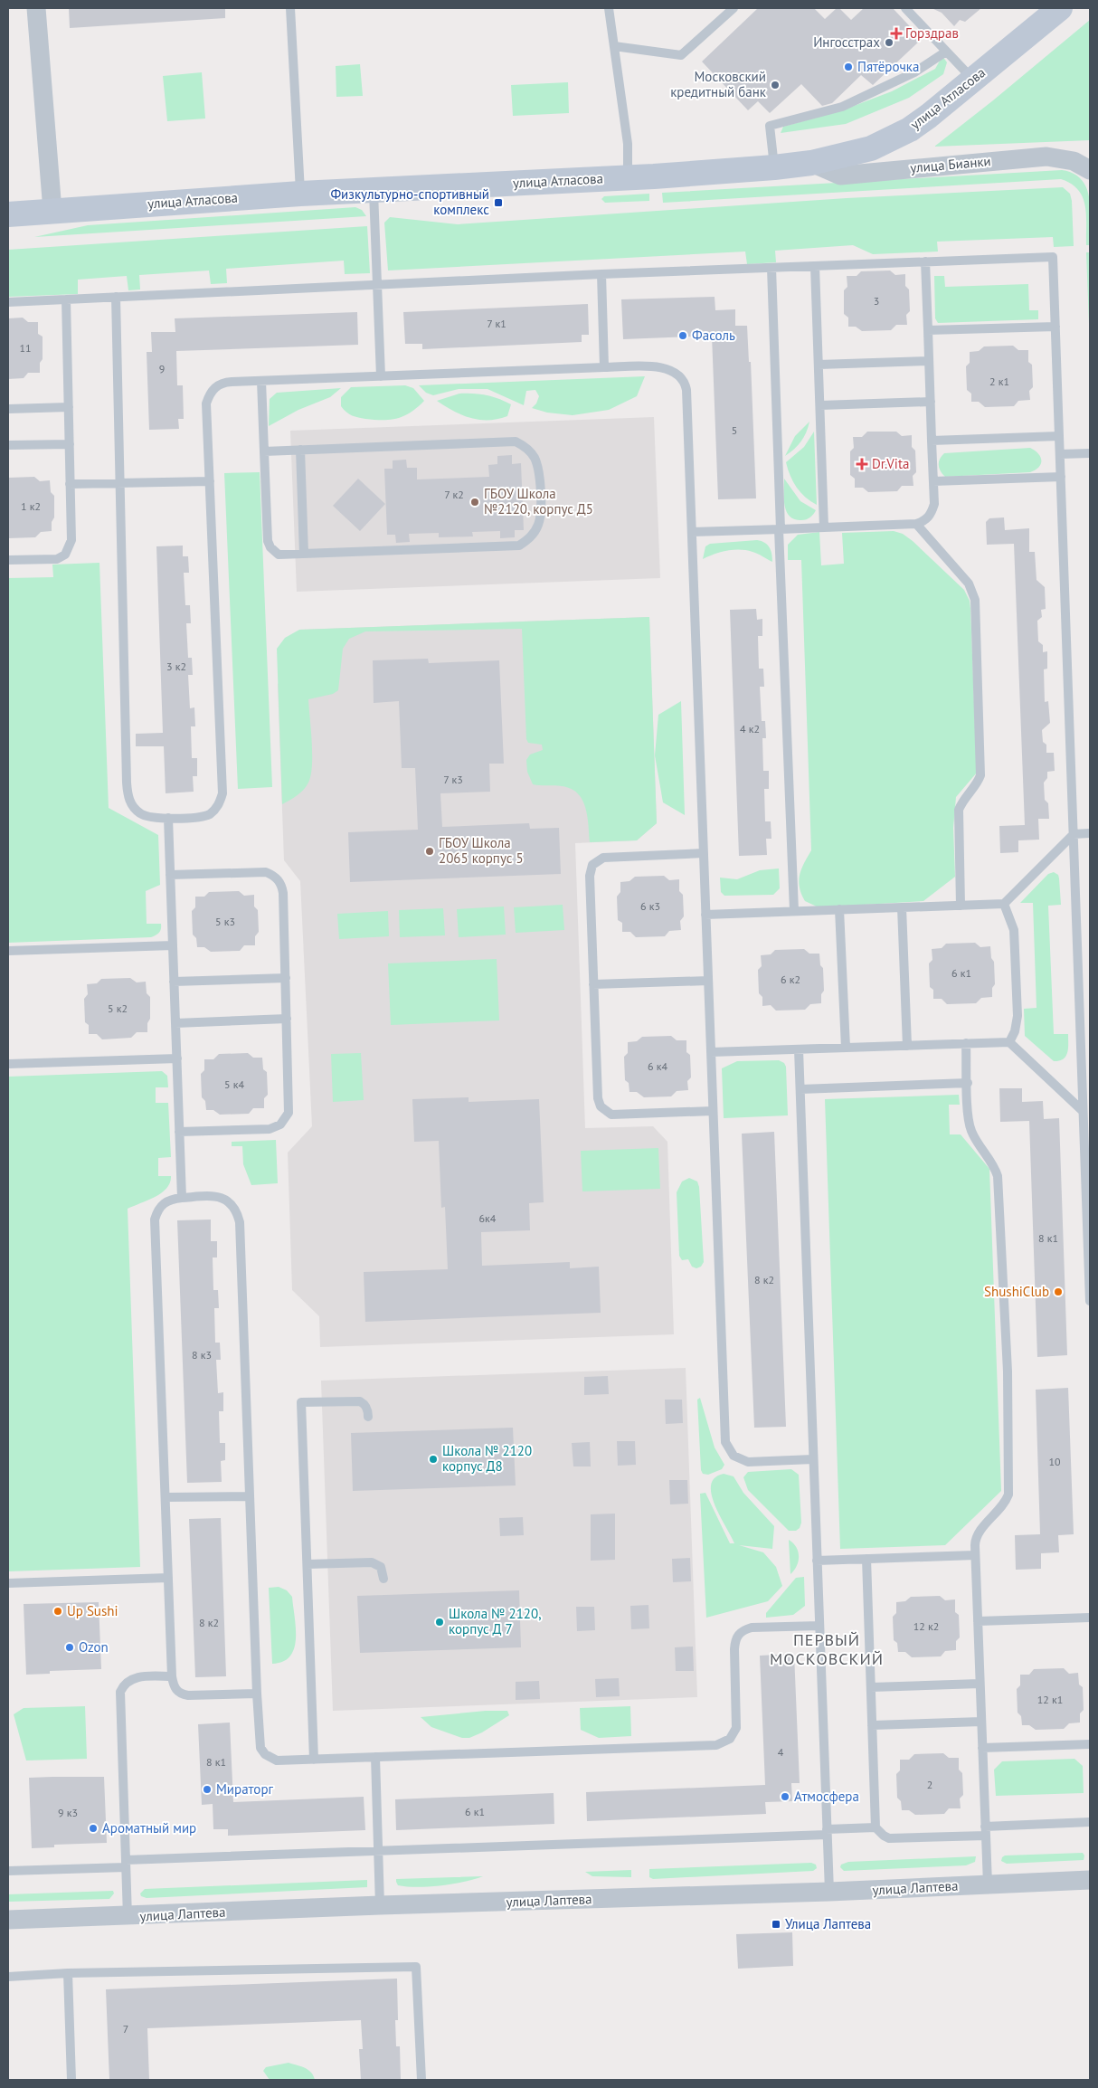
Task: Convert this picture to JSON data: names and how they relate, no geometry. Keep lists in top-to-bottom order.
{
  "streets": {
    "main road": ["улица Атласова"],
    "street": ["улица Бианки", "улица Лаптева"]
  },
  "crossings": [
    ["улица Атласова", "улица Бианки"]
  ],
  "districts": ["ПЕРВЫЙ МОСКОВСКИЙ"],
  "places": {
    "health": ["Горздрав", "Dr.Vita"],
    "other": [
      "Ингосстрах",
      "Пятёрочка",
      "Московский кредитный банк",
      "Фасоль",
      "ГБОУ Школа №2120, корпус Д5",
      "ГБОУ Школа 2065 корпус 5",
      "ShushiClub",
      "Школа № 2120 корпус Д8",
      "Up Sushi",
      "Школа № 2120, корпус Д 7",
      "Ozon",
      "Мираторг",
      "Атмосфера",
      "Ароматный мир"
    ],
    "transit": ["Физкультурно-спортивный комплекс", "Улица Лаптева"]
  },
  "house_numbers": [
    "3",
    "7 к1",
    "11",
    "9",
    "2 к1",
    "5",
    "7 к2",
    "1 к2",
    "3 к2",
    "4 к2",
    "7 к3",
    "6 к3",
    "5 к3",
    "6 к1",
    "6 к2",
    "5 к2",
    "6 к4",
    "5 к4",
    "6к4",
    "8 к1",
    "8 к2",
    "8 к3",
    "10",
    "8 к2",
    "12 к2",
    "12 к1",
    "4",
    "8 к1",
    "2",
    "6 к1",
    "9 к3",
    "7"
  ]
}
